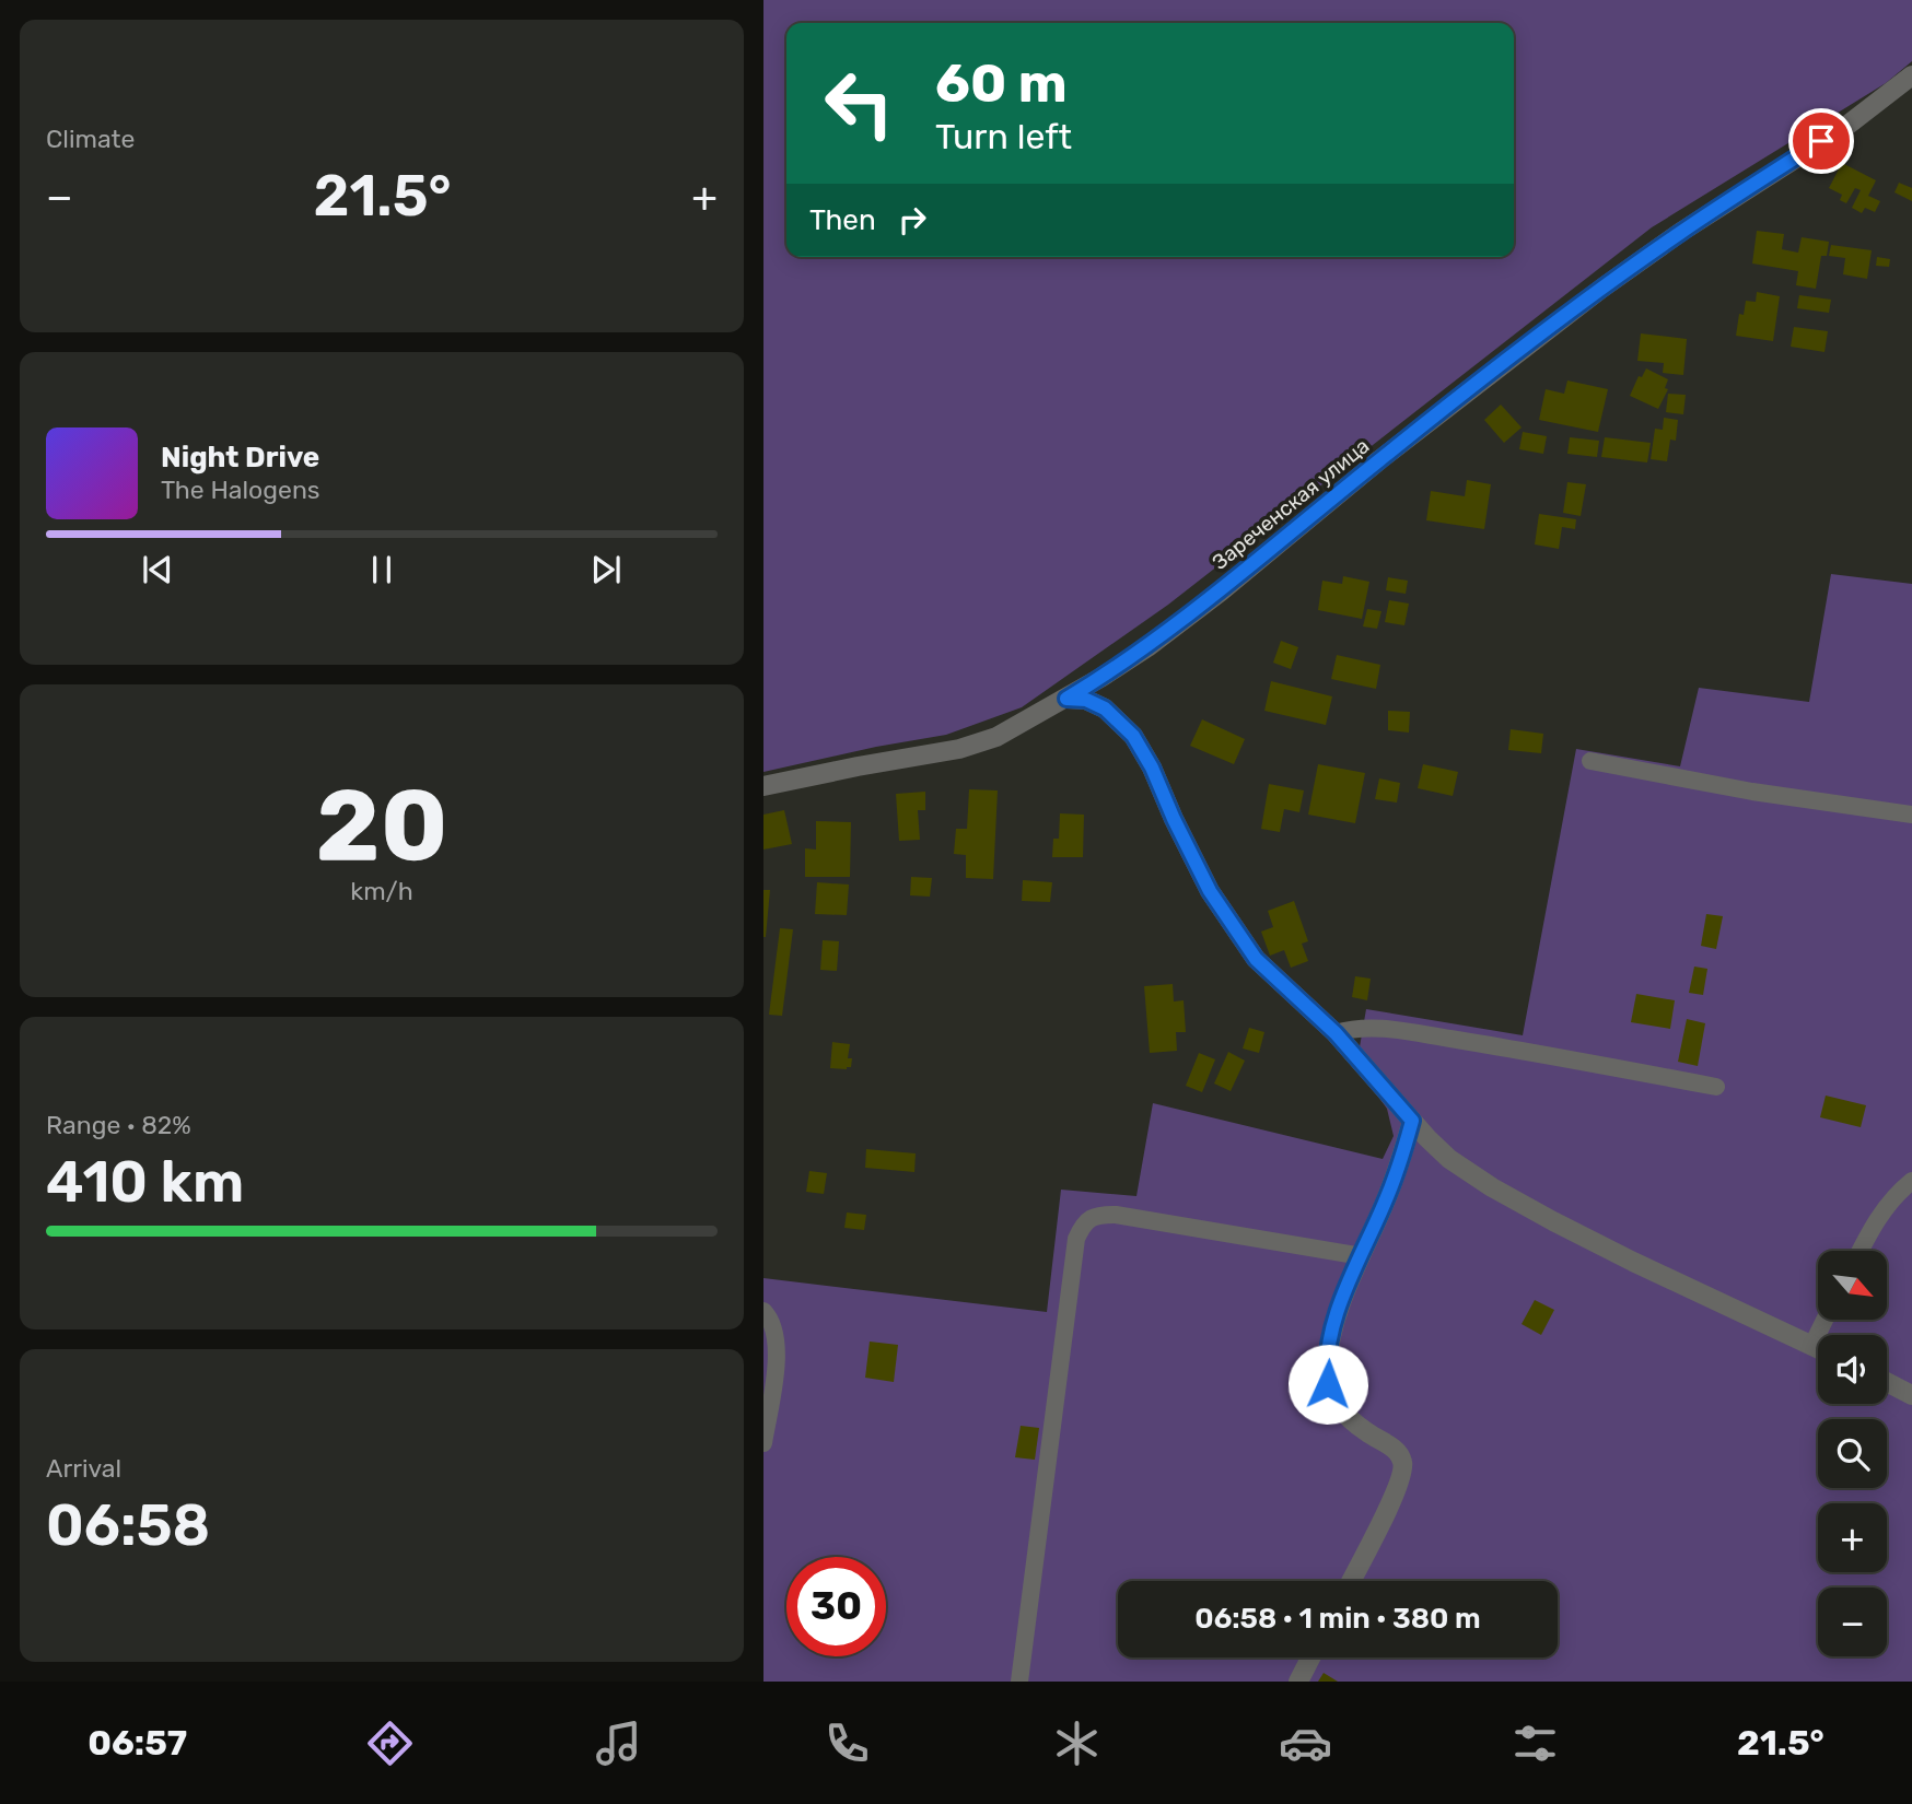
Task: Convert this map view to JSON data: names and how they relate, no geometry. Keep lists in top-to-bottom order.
{
  "streets": {
    "street": ["Зареченская улица"]
  },
  "north": "bottom right",
  "page": {
    "tile": [
      "Climate",
      ["20", "km/h"],
      ["Range · 82%", "410 km"],
      ["Arrival", "06:58"]
    ],
    "turn": ["60 m", "Turn left"],
    "heat": ["−", "21.5°", "+"],
    "then": "Then",
    "song": ["Night Drive", "The Halogens"],
    "map_buttons": ["+", "−"],
    "limit": "30",
    "trip": "06:58 · 1 min · 380 m",
    "tabs": ["06:57", "21.5°"]
  }
}
